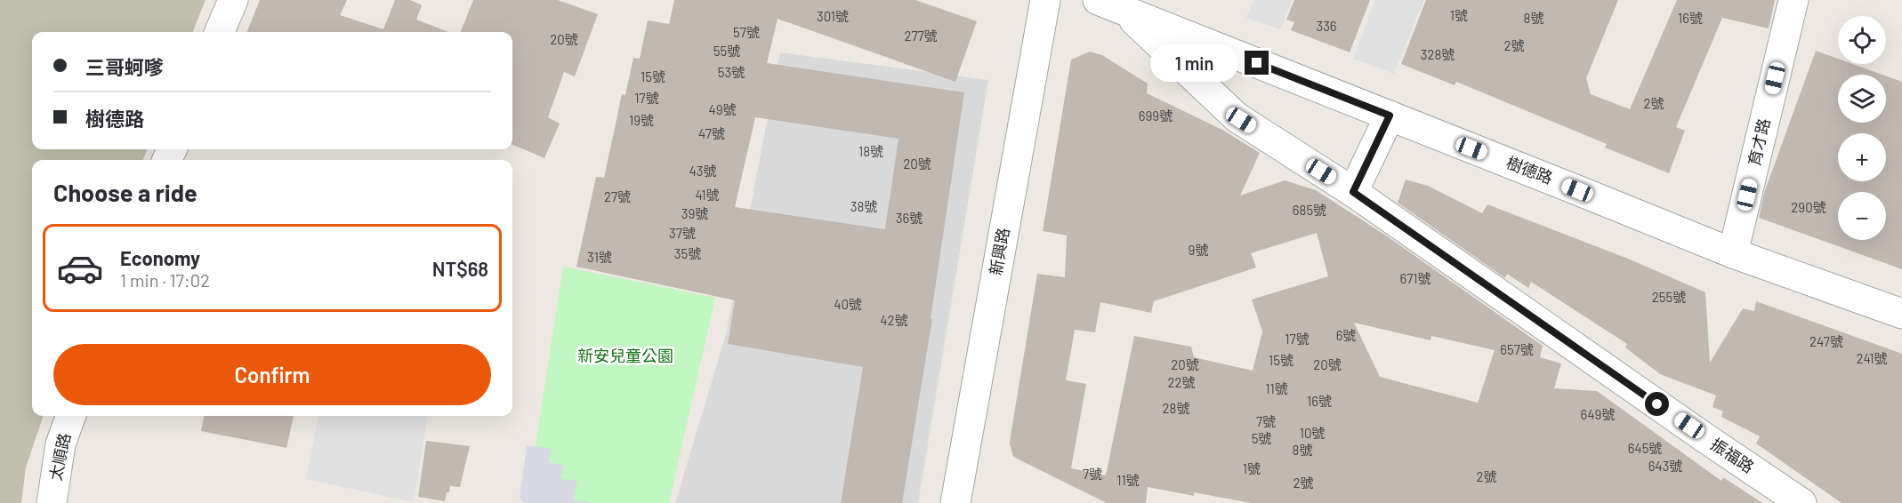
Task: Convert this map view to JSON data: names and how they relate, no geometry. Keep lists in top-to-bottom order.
{
  "streets": {
    "street": [
      "育才路",
      "樹德路",
      "新興路",
      "振福路",
      "太順路"
    ]
  },
  "crossings": [
    ["育才路", "樹德路"],
    ["樹德路", "振福路"]
  ],
  "parks": ["新安兒童公園"],
  "house_numbers": [
    "1號",
    "301號",
    "8號",
    "16號",
    "336",
    "57號",
    "277號",
    "20號",
    "2號",
    "55號",
    "328號",
    "53號",
    "15號",
    "17號",
    "2號",
    "49號",
    "699號",
    "19號",
    "47號",
    "18號",
    "20號",
    "43號",
    "41號",
    "27號",
    "38號",
    "290號",
    "685號",
    "39號",
    "36號",
    "37號",
    "9號",
    "35號",
    "31號",
    "671號",
    "255號",
    "40號",
    "42號",
    "6號",
    "17號",
    "247號",
    "657號",
    "241號",
    "15號",
    "20號",
    "20號",
    "22號",
    "11號",
    "16號",
    "28號",
    "649號",
    "7號",
    "10號",
    "5號",
    "645號",
    "8號",
    "643號",
    "1號",
    "7號",
    "2號",
    "11號",
    "2號"
  ],
  "page": {
    "map_buttons": ["+", "−"],
    "banner": ["三哥蚵嗲", "樹德路"],
    "bubble": "1 min",
    "heading": "Choose a ride",
    "list": [
      {
        "name": "Economy",
        "note": "1 min · 17:02",
        "value": "NT$68"
      }
    ],
    "buttons": "Confirm"
  }
}
